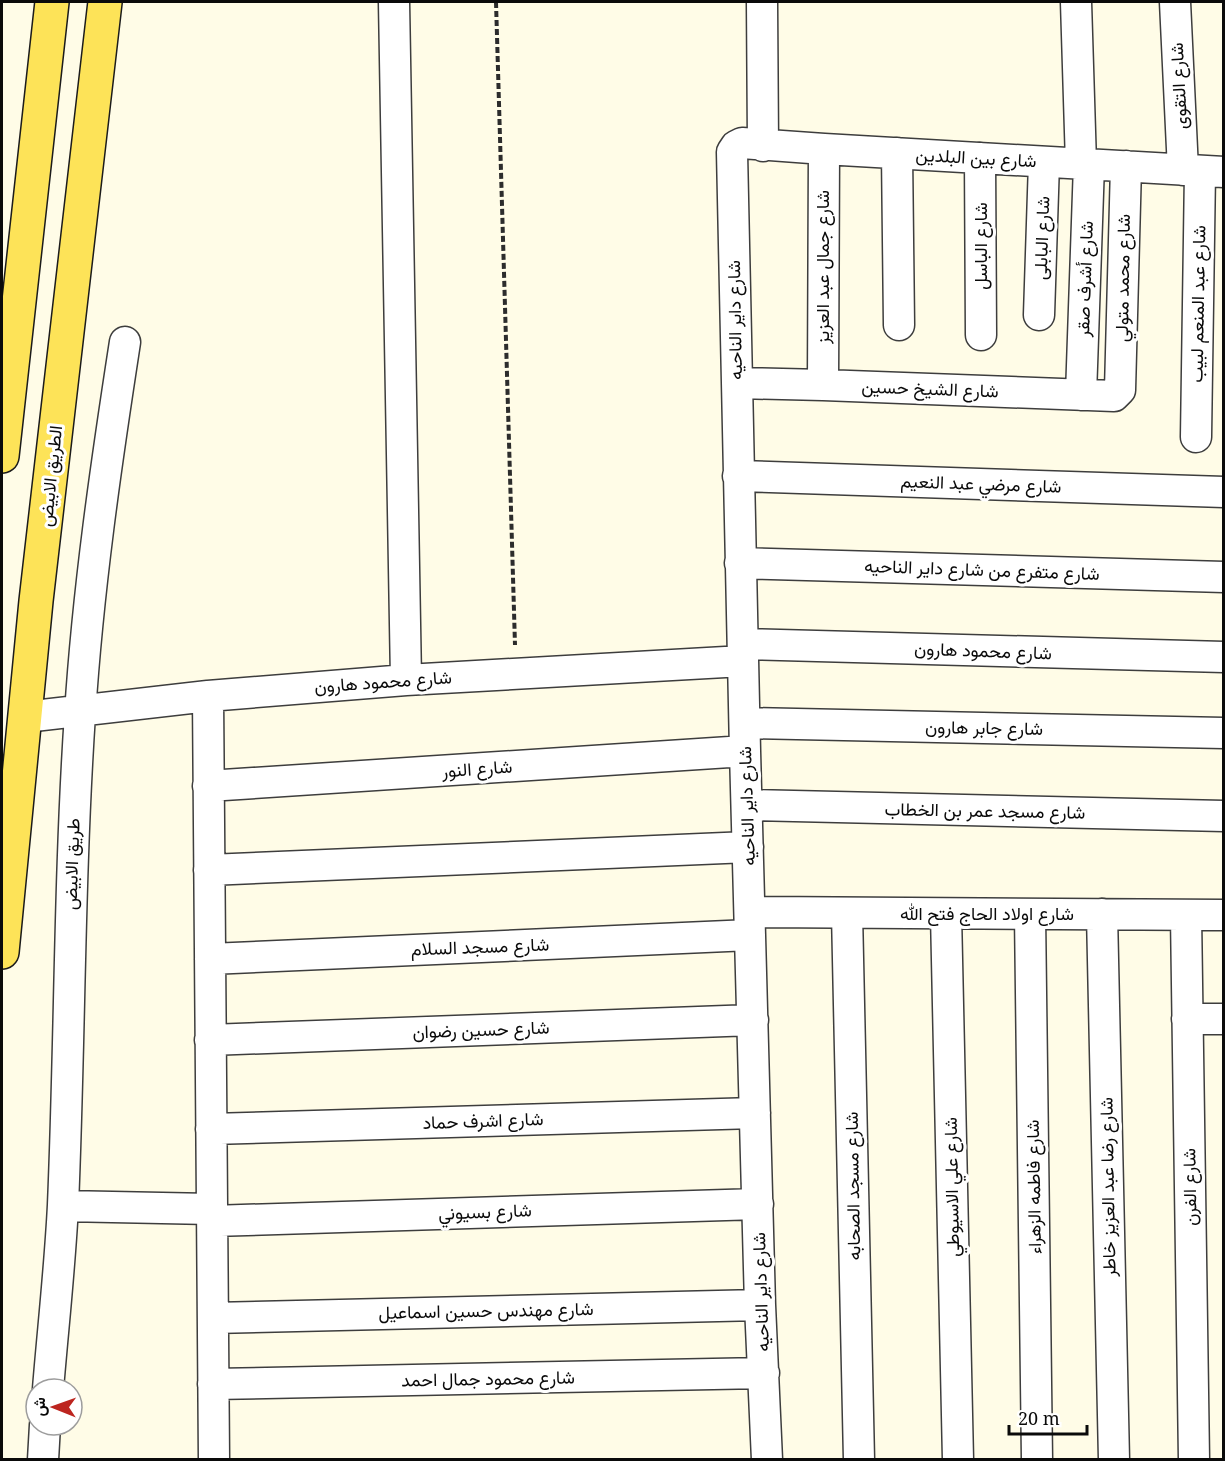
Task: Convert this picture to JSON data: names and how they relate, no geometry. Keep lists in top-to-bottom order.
{
  "streets": {
    "main road": ["الطريق الابيض"],
    "street": [
      "شارع التقوى",
      "شارع بين البلدين",
      "شارع البابلى",
      "شارع الباسل",
      "شارع جمال عبد العزيز",
      "شارع محمد متولي",
      "شارع أشرف صقر",
      "شارع عبد المنعم لبيب",
      "شارع داير الناحيه",
      "شارع الشيخ حسين",
      "شارع مرضي عبد النعيم",
      "شارع متفرع من شارع داير الناحيه",
      "شارع محمود هارون",
      "شارع جابر هارون",
      "شارع النور",
      "شارع مسجد عمر بن الخطاب",
      "طريق الابيض",
      "شارع اولاد الحاج فتح الله",
      "شارع مسجد السلام",
      "شارع حسين رضوان",
      "شارع اشرف حماد",
      "شارع مسجد الصحابه",
      "شارع علي الاسيوطي",
      "شارع فاطمه الزهراء",
      "شارع رضا عبد العزيز خاطر",
      "شارع الفرن",
      "شارع بسيوني",
      "شارع مهندس حسين اسماعيل",
      "شارع محمود جمال احمد"
    ]
  },
  "crossings": [
    ["شارع التقوى", "شارع بين البلدين"],
    ["شارع التقوى", "شارع عبد المنعم لبيب"],
    ["شارع بين البلدين", "شارع البابلى"],
    ["شارع بين البلدين", "شارع الباسل"],
    ["شارع بين البلدين", "شارع جمال عبد العزيز"],
    ["شارع بين البلدين", "شارع محمد متولي"],
    ["شارع بين البلدين", "شارع أشرف صقر"],
    ["شارع بين البلدين", "شارع عبد المنعم لبيب"],
    ["شارع بين البلدين", "شارع داير الناحيه"],
    ["شارع جمال عبد العزيز", "شارع الشيخ حسين"],
    ["شارع محمد متولي", "شارع الشيخ حسين"],
    ["شارع أشرف صقر", "شارع الشيخ حسين"],
    ["شارع داير الناحيه", "شارع الشيخ حسين"],
    ["شارع داير الناحيه", "شارع مرضي عبد النعيم"],
    ["شارع داير الناحيه", "شارع متفرع من شارع داير الناحيه"],
    ["شارع داير الناحيه", "شارع محمود هارون"],
    ["شارع داير الناحيه", "شارع جابر هارون"],
    ["شارع داير الناحيه", "شارع النور"],
    ["شارع داير الناحيه", "شارع مسجد عمر بن الخطاب"],
    ["شارع داير الناحيه", "شارع اولاد الحاج فتح الله"],
    ["شارع داير الناحيه", "شارع مسجد السلام"],
    ["شارع داير الناحيه", "شارع حسين رضوان"],
    ["شارع داير الناحيه", "شارع اشرف حماد"],
    ["شارع داير الناحيه", "شارع بسيوني"],
    ["شارع داير الناحيه", "شارع مهندس حسين اسماعيل"],
    ["شارع داير الناحيه", "شارع محمود جمال احمد"],
    ["الطريق الابيض", "شارع محمود هارون"],
    ["شارع محمود هارون", "طريق الابيض"],
    ["شارع جابر هارون", "شارع النور"],
    ["طريق الابيض", "شارع بسيوني"],
    ["شارع اولاد الحاج فتح الله", "شارع مسجد السلام"],
    ["شارع اولاد الحاج فتح الله", "شارع مسجد الصحابه"],
    ["شارع اولاد الحاج فتح الله", "شارع علي الاسيوطي"],
    ["شارع اولاد الحاج فتح الله", "شارع فاطمه الزهراء"],
    ["شارع اولاد الحاج فتح الله", "شارع رضا عبد العزيز خاطر"],
    ["شارع اولاد الحاج فتح الله", "شارع الفرن"]
  ],
  "scale_bar": "20 m",
  "north": "left"
}
